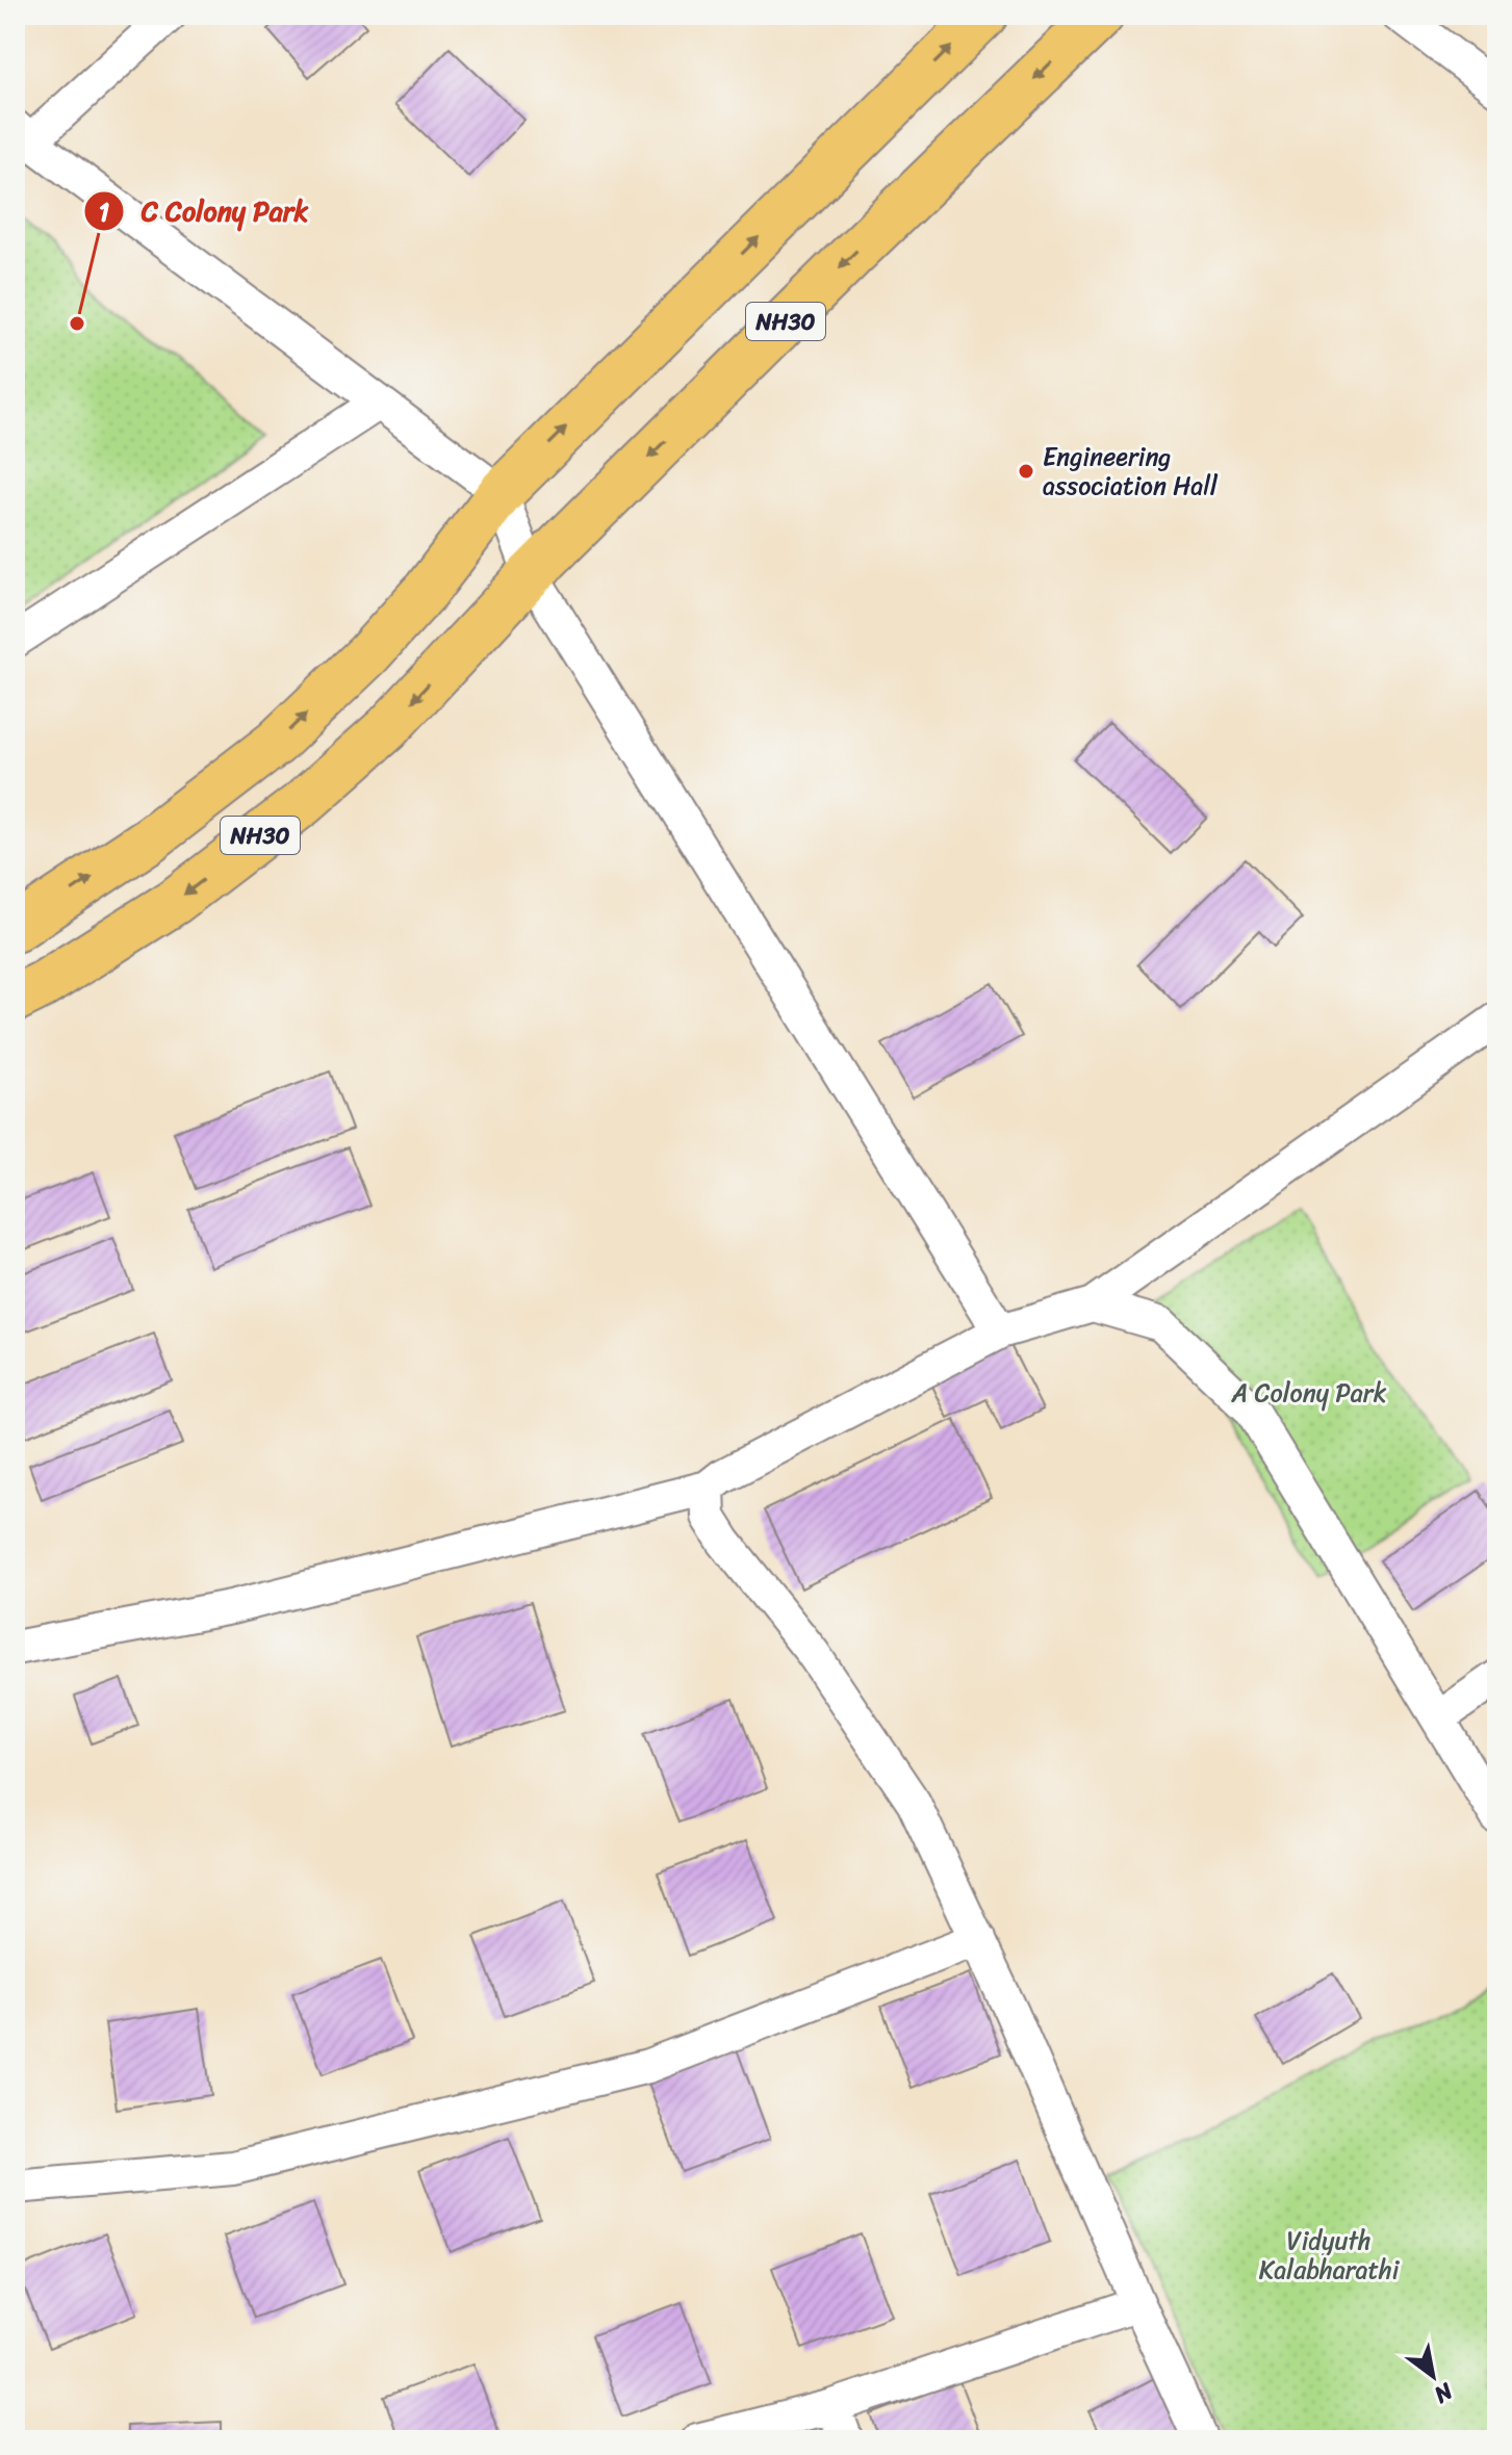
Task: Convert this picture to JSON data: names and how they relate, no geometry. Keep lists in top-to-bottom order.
{
  "streets": {
    "highway": ["NH30"]
  },
  "parks": ["A Colony Park", "Vidyuth Kalabharathi"],
  "places": ["C Colony Park", "Engineering association Hall"],
  "north": "bottom right"
}
